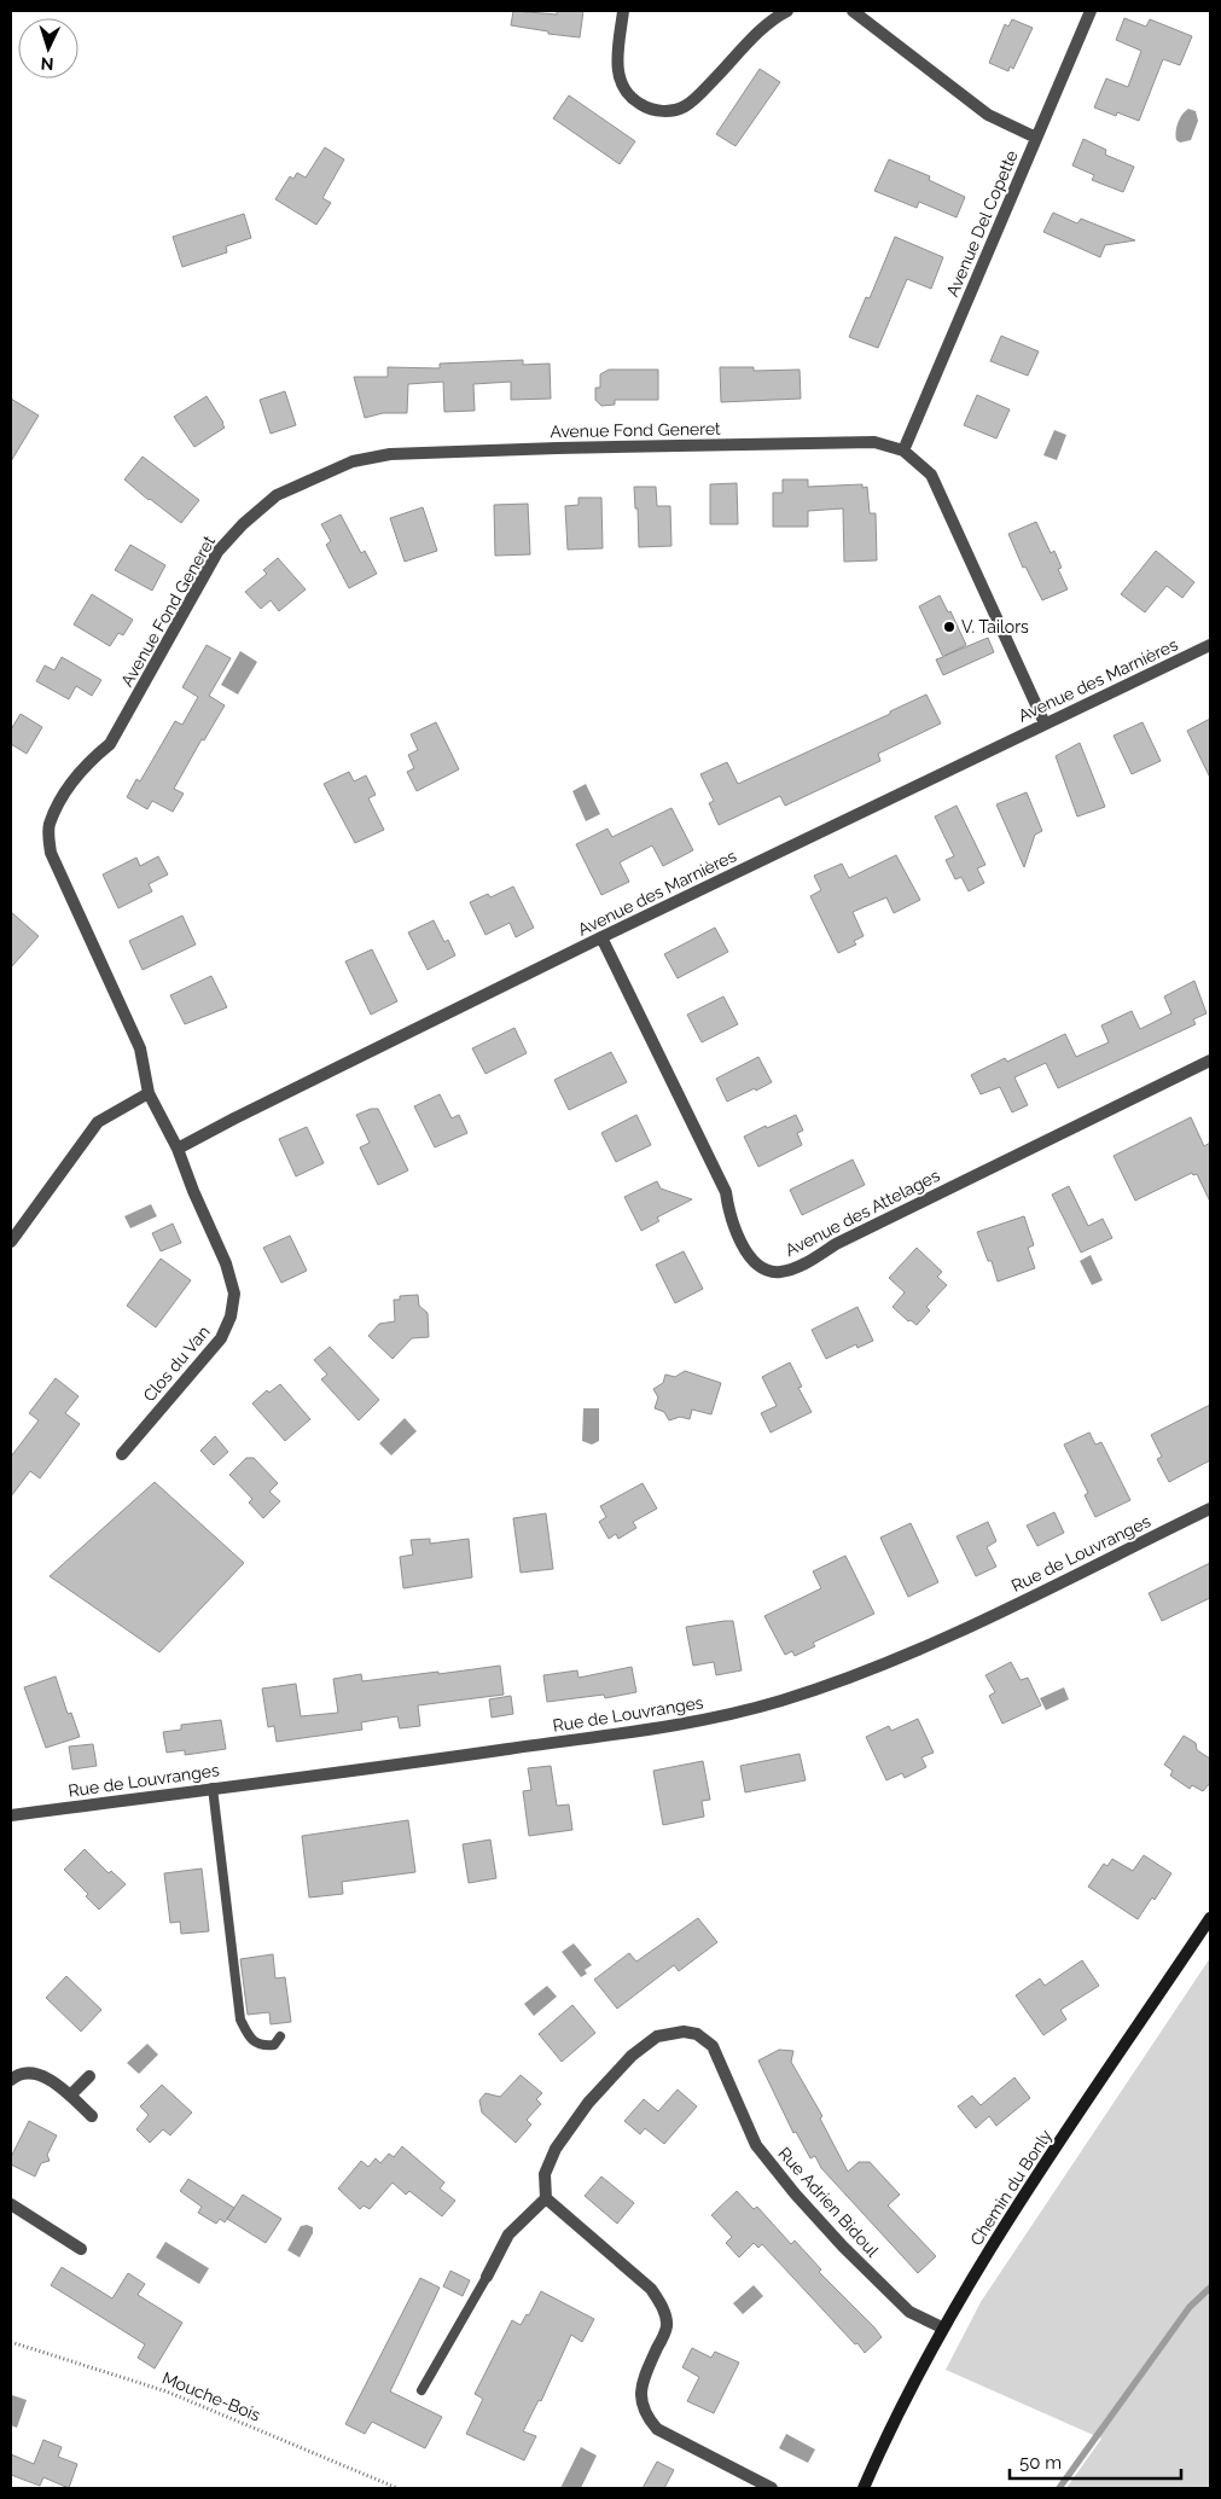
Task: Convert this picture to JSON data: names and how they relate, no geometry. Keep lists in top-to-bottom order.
{
  "streets": {
    "street": [
      "Avenue Del Copette",
      "Avenue Fond Generet",
      "Avenue des Marnières",
      "Avenue des Attelages",
      "Clos du Van",
      "Rue de Louvranges",
      "Chemin du Bonly",
      "Rue Adrien Bidoul"
    ],
    "path": ["Mouche-Bois"]
  },
  "crossings": [
    ["Avenue Del Copette", "Avenue Fond Generet"],
    ["Avenue Fond Generet", "Avenue des Marnières"],
    ["Avenue des Marnières", "Avenue des Attelages"],
    ["Avenue des Marnières", "Clos du Van"],
    ["Chemin du Bonly", "Rue Adrien Bidoul"]
  ],
  "places": ["V. Tailors"],
  "scale_bar": "50 m",
  "north": "bottom"
}
